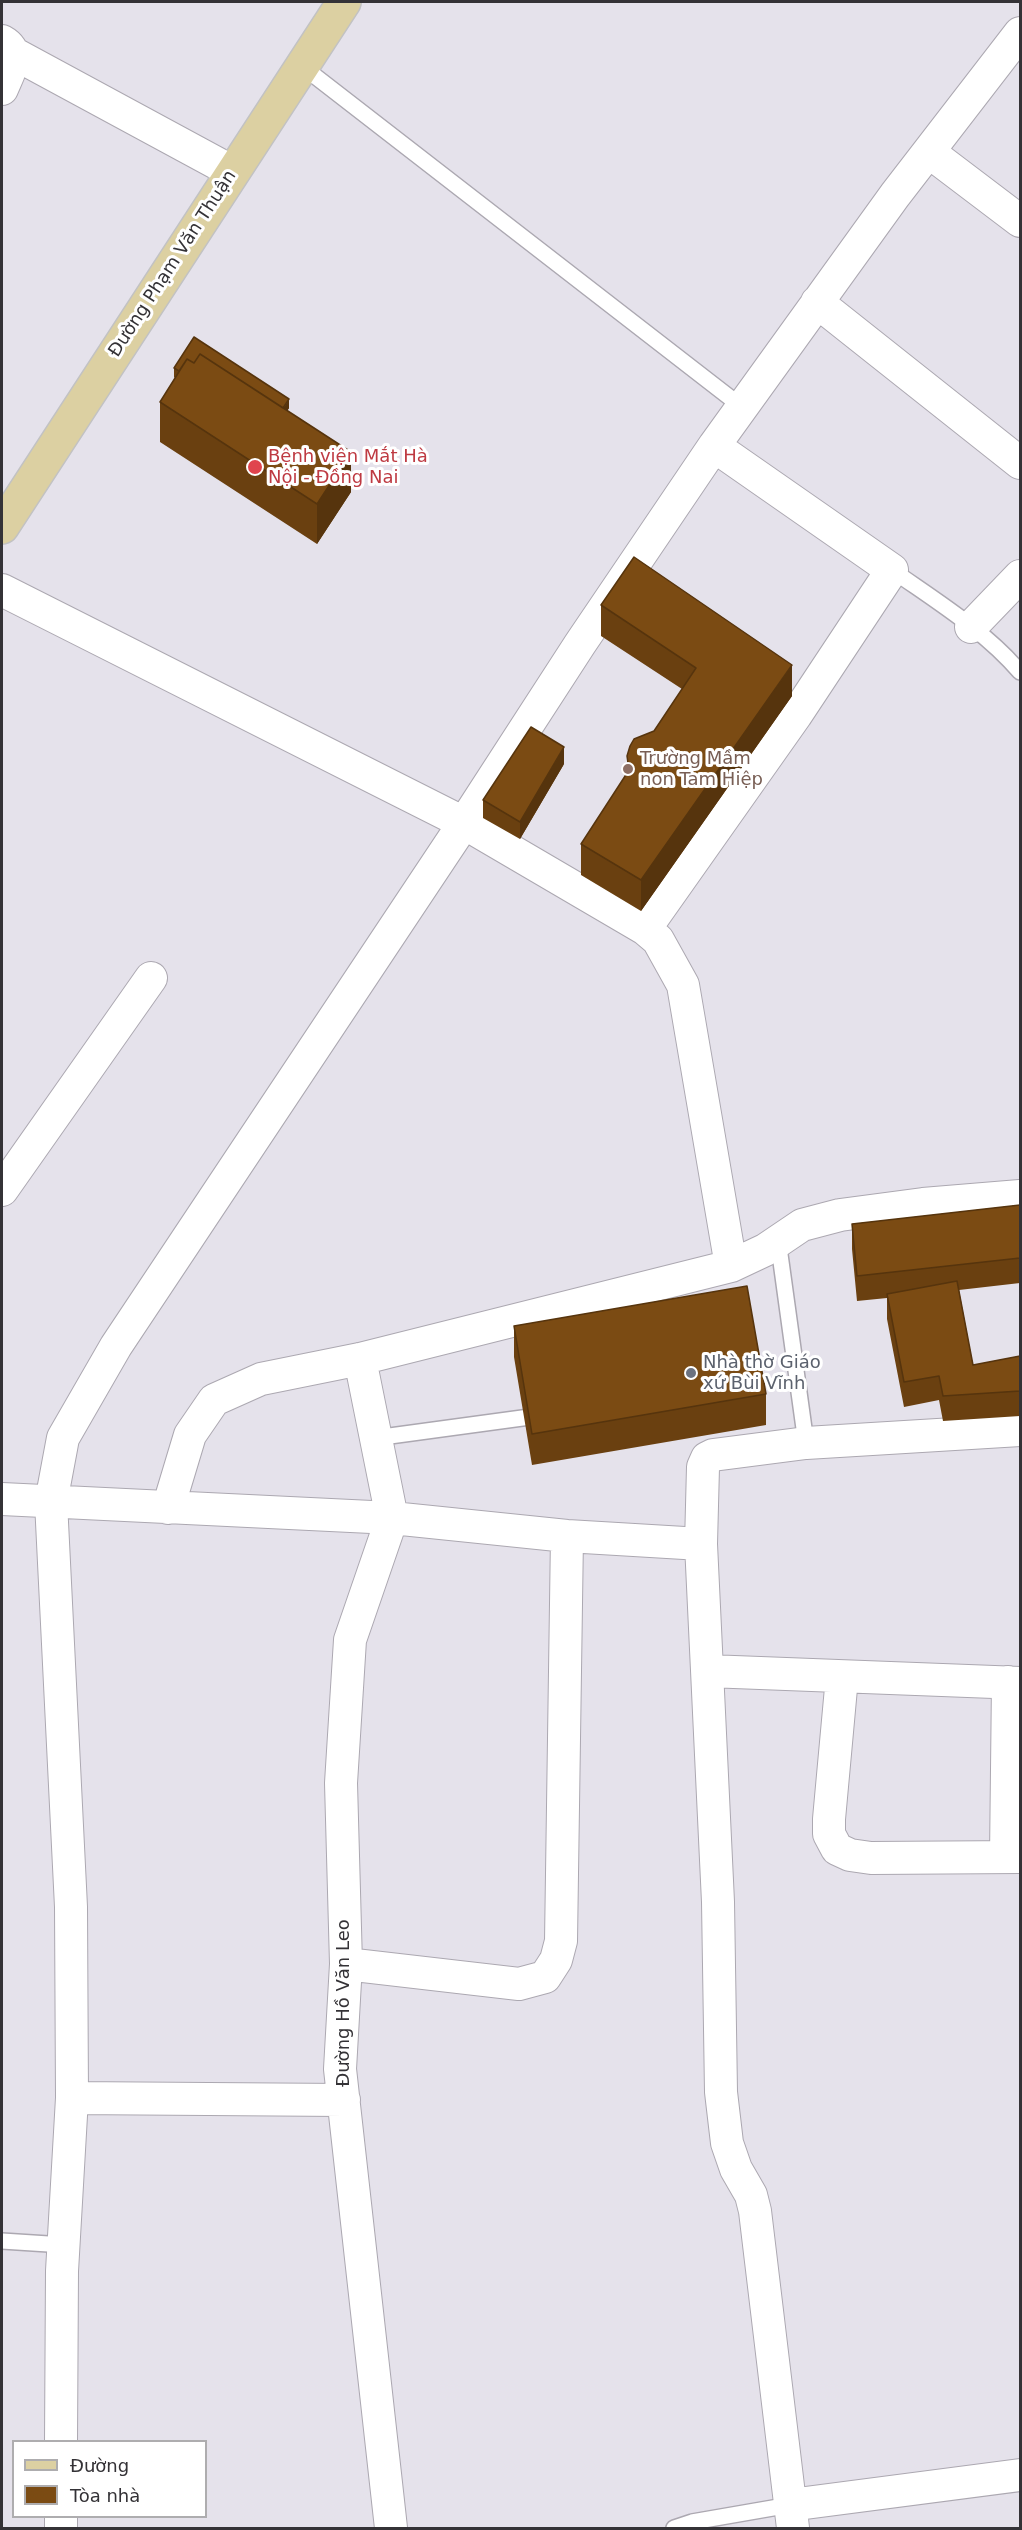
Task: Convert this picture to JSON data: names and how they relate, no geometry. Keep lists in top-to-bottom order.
{
  "streets": {
    "main road": ["Đường Phạm Văn Thuận"],
    "street": ["Đường Hồ Văn Leo"]
  },
  "places": ["Bệnh viện Mắt Hà Nội - Đồng Nai", "Trường Mầm non Tam Hiệp", "Nhà thờ Giáo xứ Bùi Vĩnh"],
  "legend": ["Đường", "Tòa nhà"]
}
